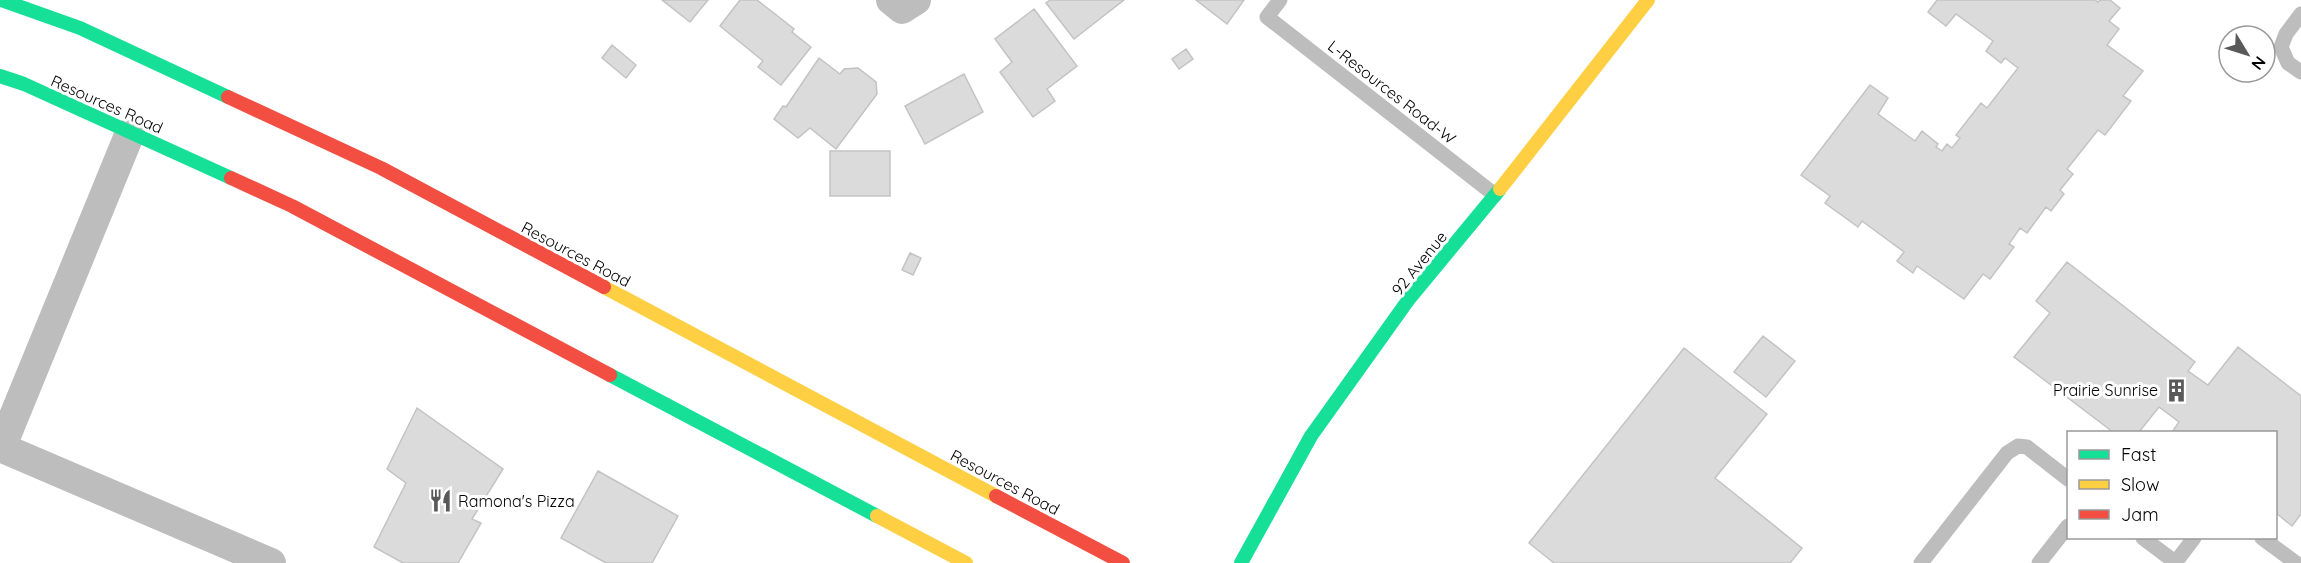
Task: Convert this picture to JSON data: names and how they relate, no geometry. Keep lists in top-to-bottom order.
{
  "streets": {
    "main road": ["Resources Road", "92 Avenue"],
    "lane": ["L-Resources Road-W"]
  },
  "crossings": [
    ["L-Resources Road-W", "92 Avenue"]
  ],
  "places": {
    "building": ["Prairie Sunrise"],
    "restaurant": ["Ramona's Pizza"]
  },
  "legend": ["Fast", "Slow", "Jam"],
  "north": "bottom right"
}
